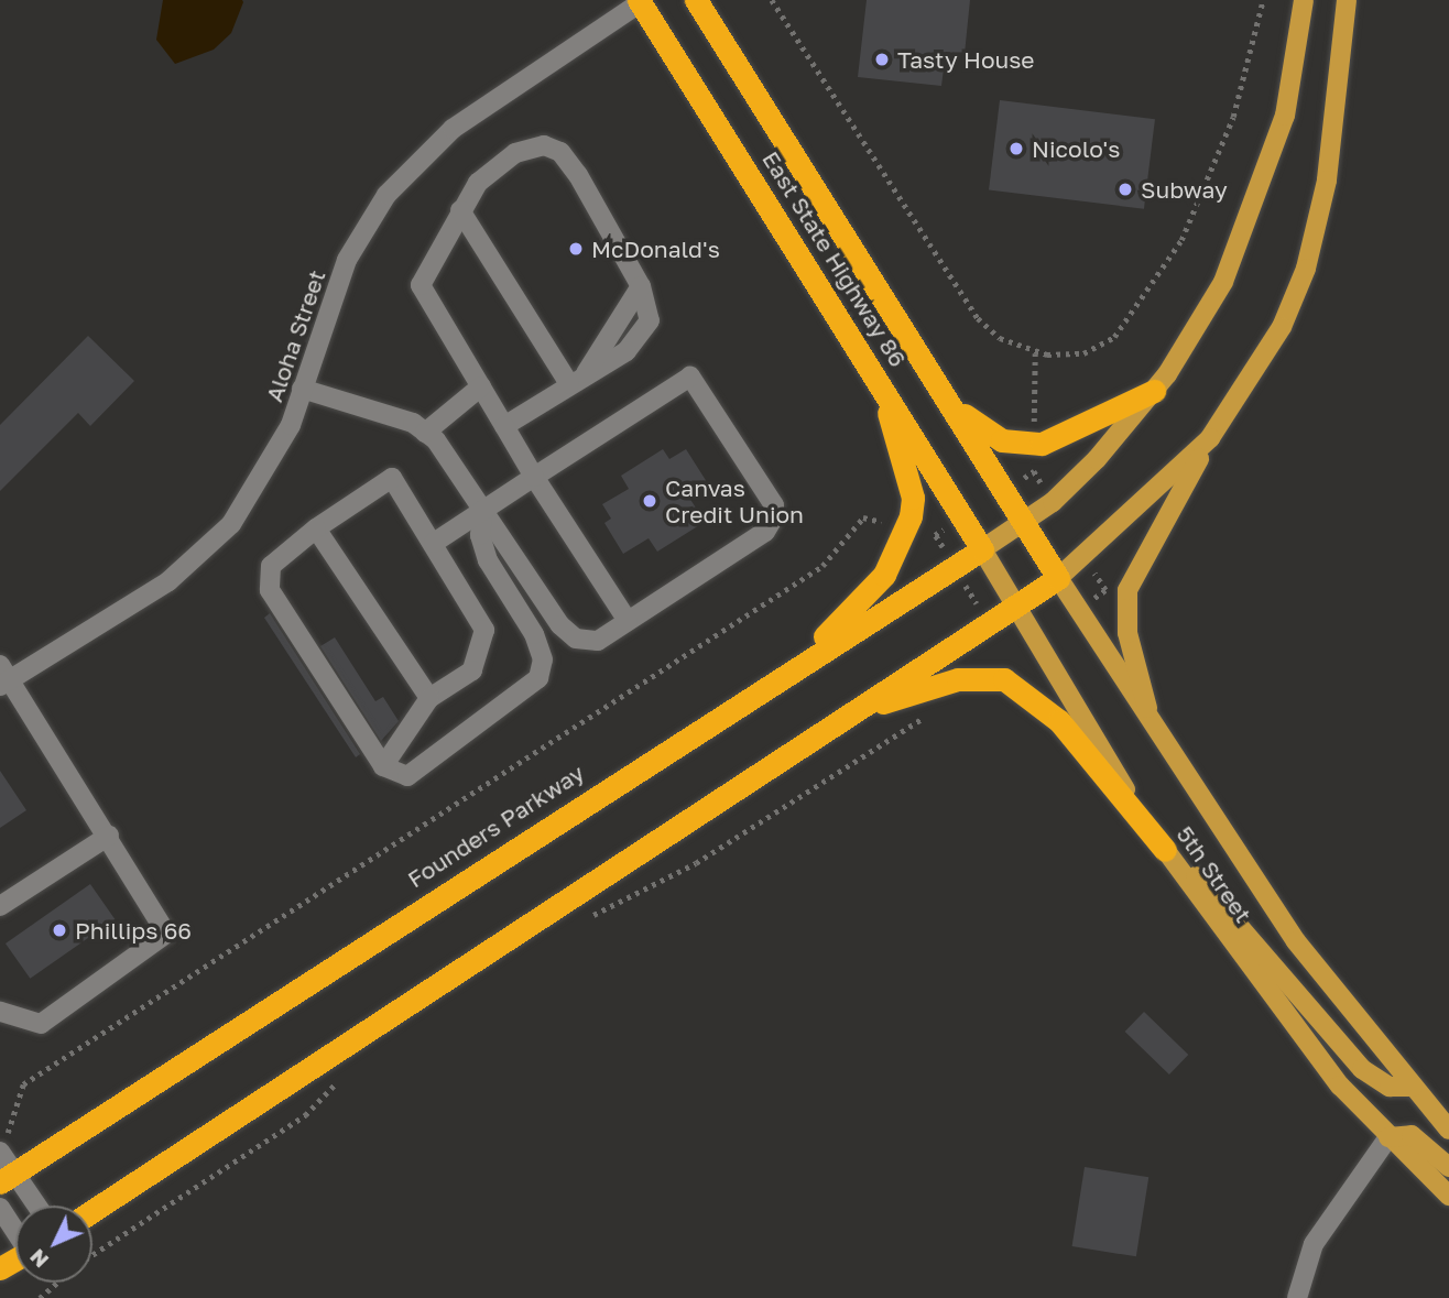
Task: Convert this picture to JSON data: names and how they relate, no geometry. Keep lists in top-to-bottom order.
{
  "streets": {
    "highway": ["East State Highway 86", "Founders Parkway", "5th Street"],
    "street": ["Aloha Street"]
  },
  "crossings": [
    ["East State Highway 86", "Aloha Street"],
    ["East State Highway 86", "Founders Parkway"],
    ["East State Highway 86", "5th Street"],
    ["Founders Parkway", "5th Street"]
  ],
  "places": [
    "Tasty House",
    "Nicolo's",
    "Subway",
    "McDonald's",
    "Canvas Credit Union",
    "Phillips 66"
  ],
  "north": "bottom left"
}
